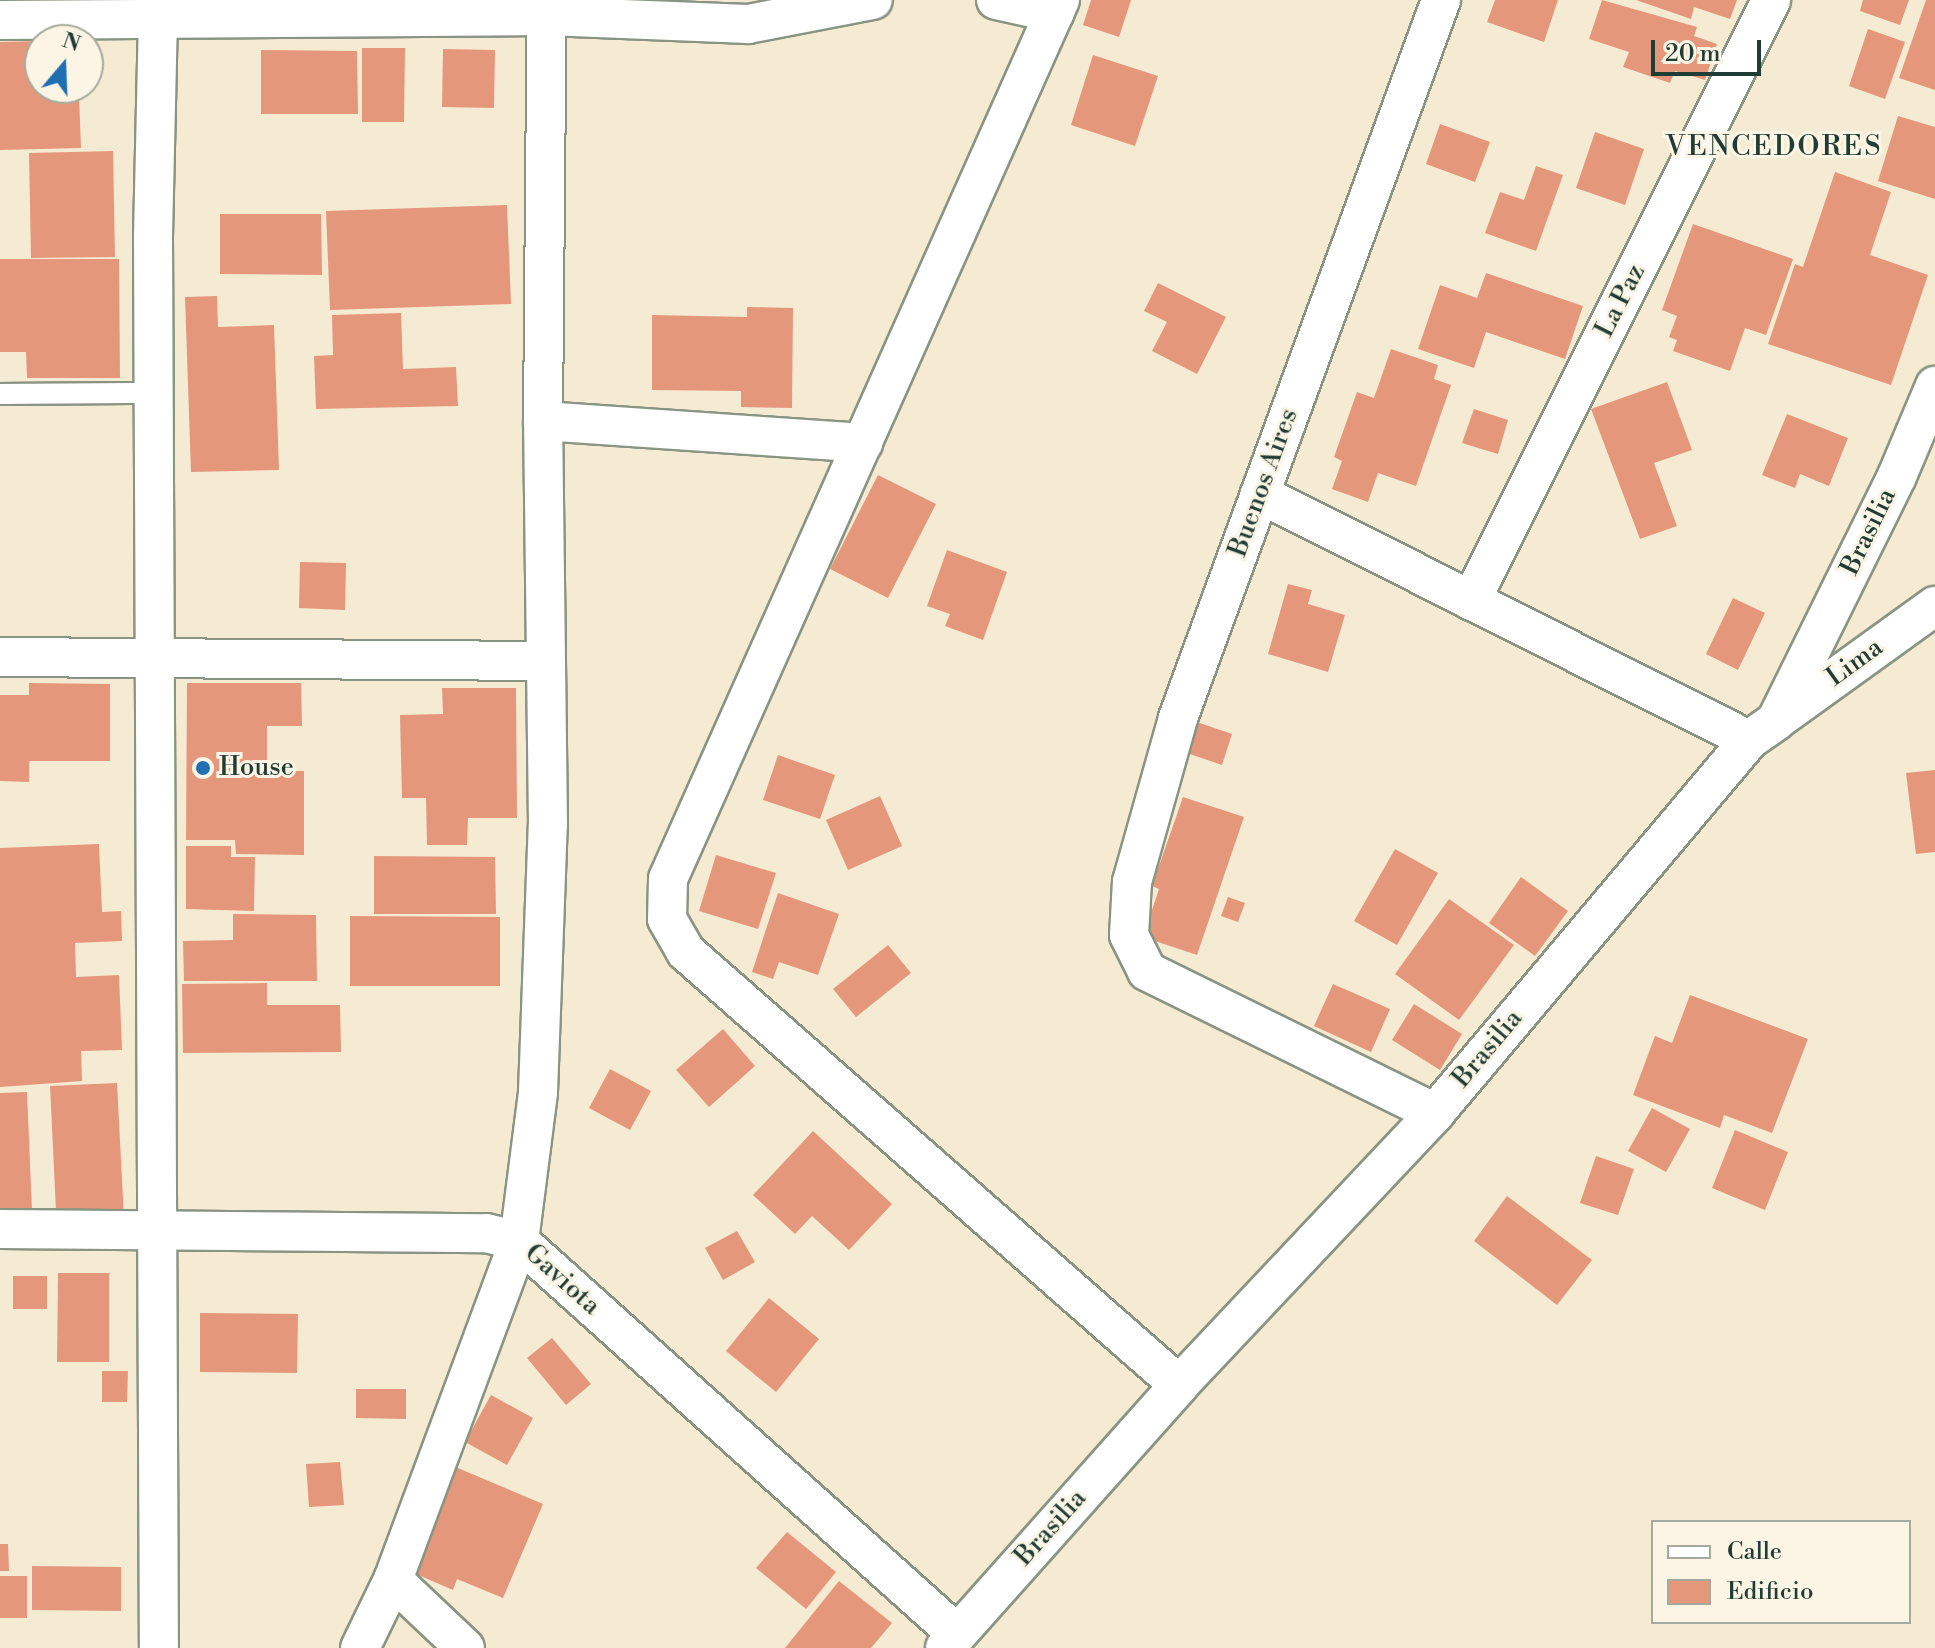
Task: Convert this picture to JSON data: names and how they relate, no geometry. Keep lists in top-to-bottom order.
{
  "streets": {
    "street": [
      "La Paz",
      "Buenos Aires",
      "Brasilia",
      "Lima",
      "Gaviota"
    ]
  },
  "crossings": [
    ["Buenos Aires", "Brasilia"],
    ["Brasilia", "Lima"],
    ["Brasilia", "Gaviota"]
  ],
  "districts": ["VENCEDORES"],
  "places": ["House"],
  "legend": ["Calle", "Edificio"],
  "scale_bar": "20 m",
  "north": "top"
}
